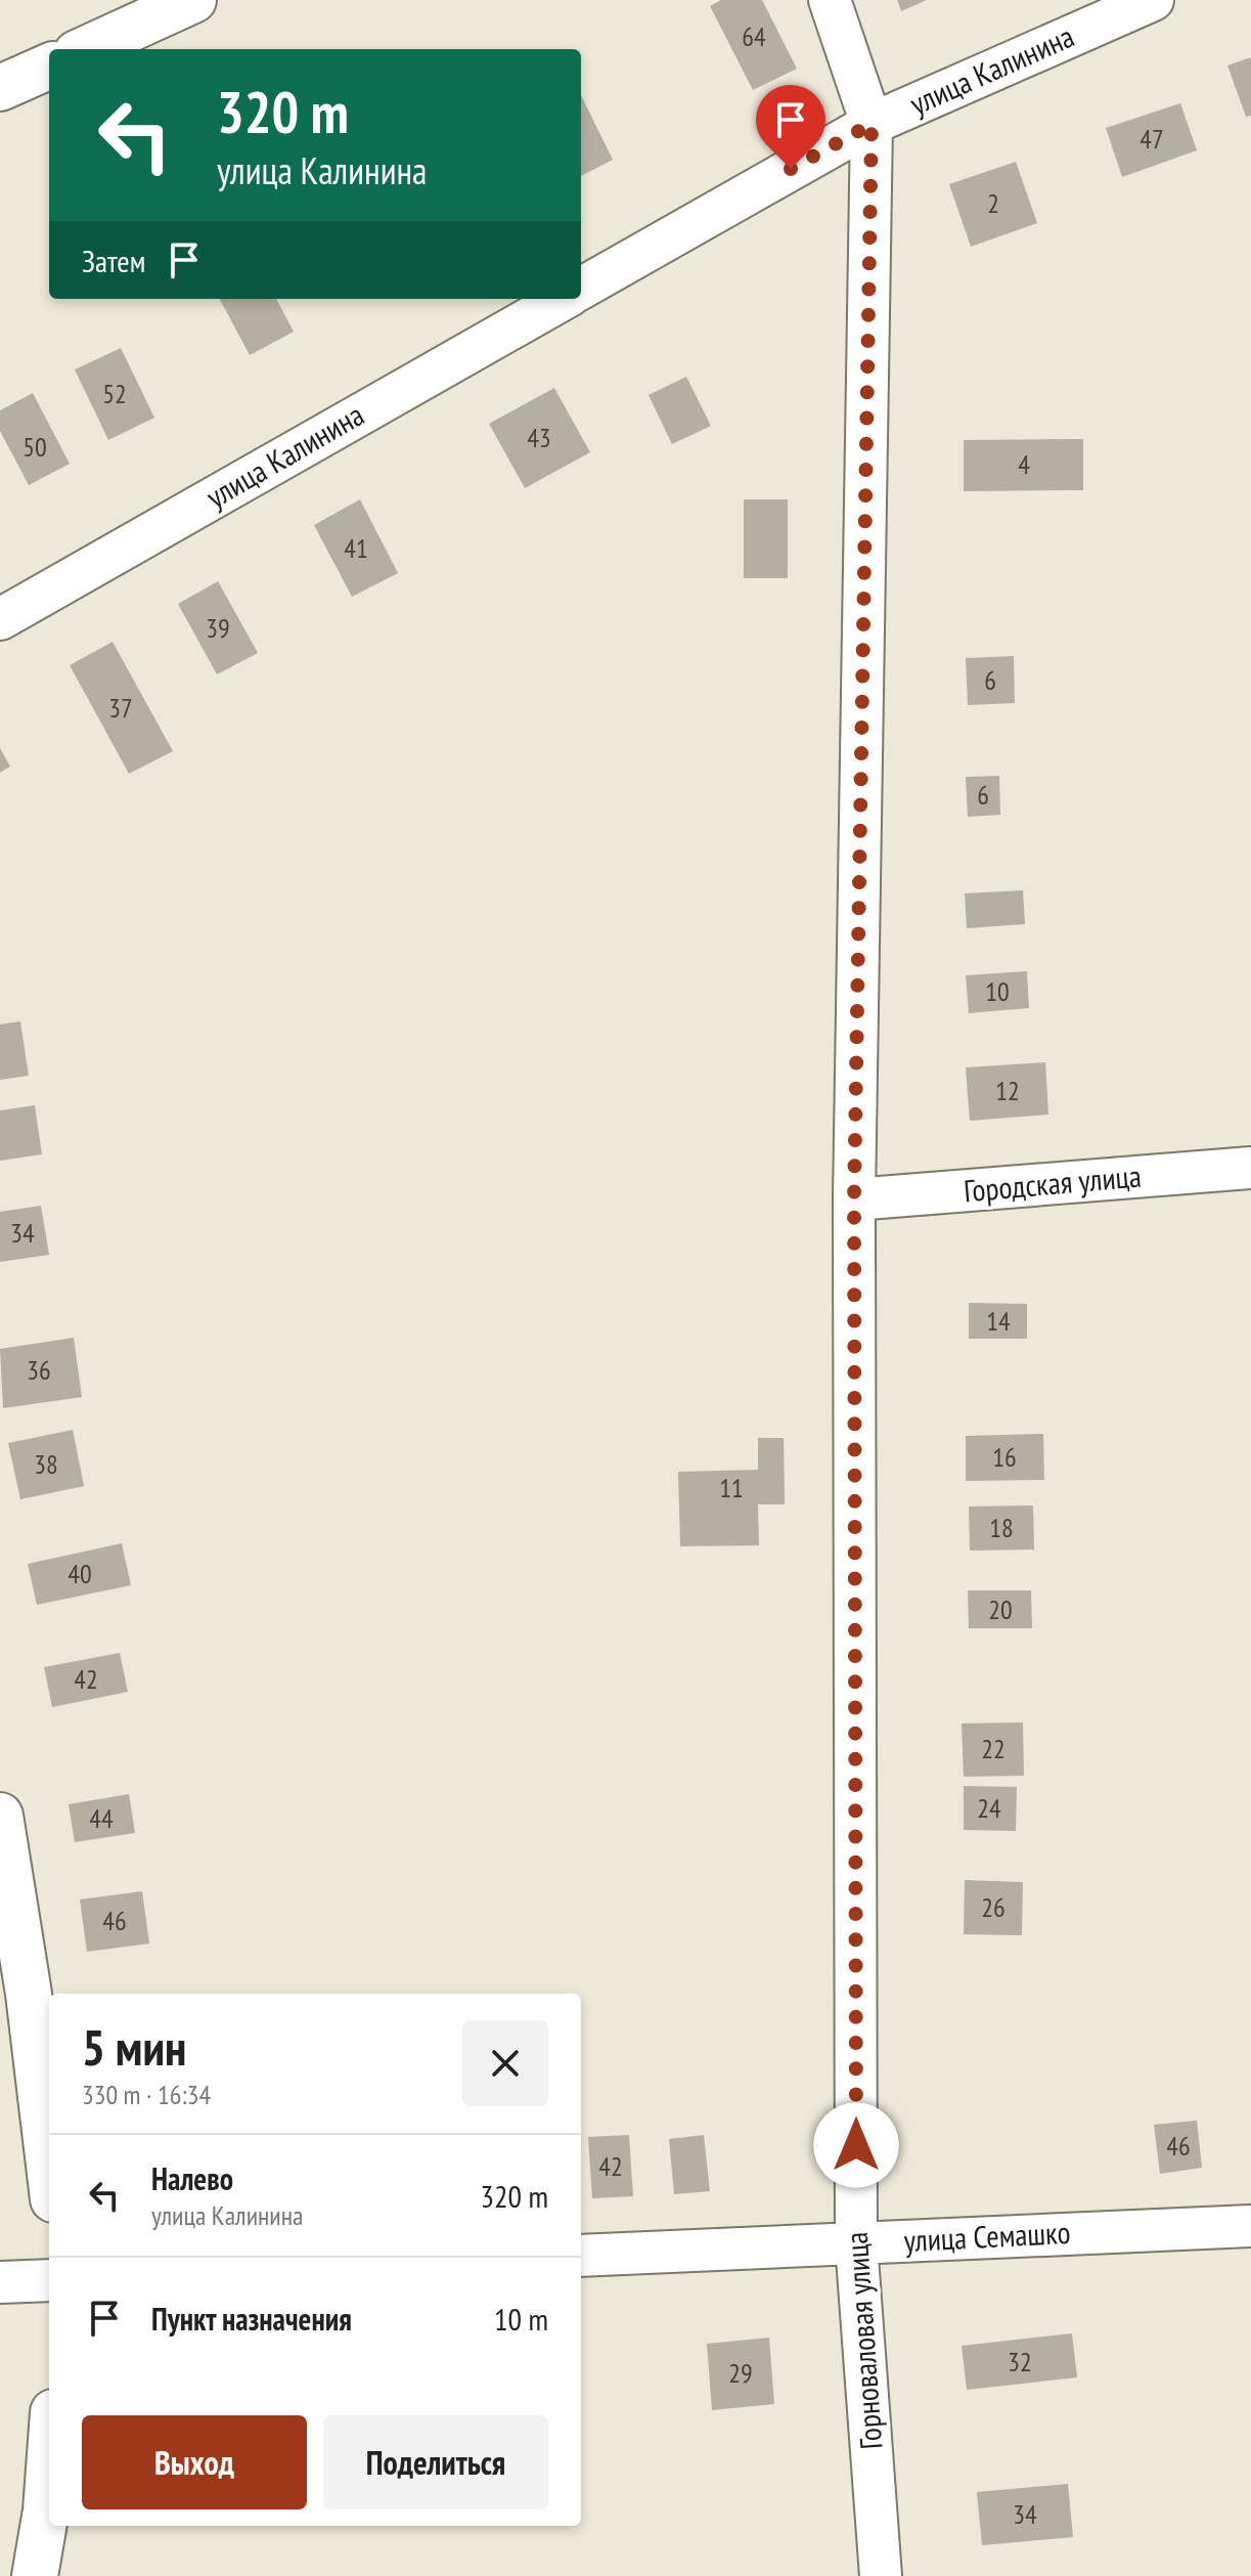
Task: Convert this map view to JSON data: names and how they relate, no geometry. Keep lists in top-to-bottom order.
{
  "streets": {
    "street": [
      "улица Калинина",
      "Городская улица",
      "улица Семашко",
      "Горноваловая улица"
    ]
  },
  "crossings": [
    ["улица Калинина", "Горноваловая улица"],
    ["Городская улица", "Горноваловая улица"],
    ["улица Семашко", "Горноваловая улица"]
  ],
  "house_numbers": [
    "64",
    "47",
    "2",
    "52",
    "43",
    "50",
    "4",
    "41",
    "39",
    "6",
    "37",
    "6",
    "10",
    "12",
    "34",
    "14",
    "36",
    "16",
    "38",
    "11",
    "18",
    "40",
    "20",
    "42",
    "22",
    "24",
    "44",
    "26",
    "46",
    "46",
    "42",
    "32",
    "29",
    "34"
  ],
  "page": {
    "turn": ["320 m", "улица Калинина"],
    "then": "Затем",
    "heading": ["5 мин", "330 m · 16:34"],
    "list": [
      {
        "name": "Налево",
        "note": "улица Калинина",
        "value": "320 m"
      },
      {
        "name": "Пункт назначения",
        "value": "10 m"
      }
    ],
    "buttons": ["Выход", "Поделиться"]
  }
}
